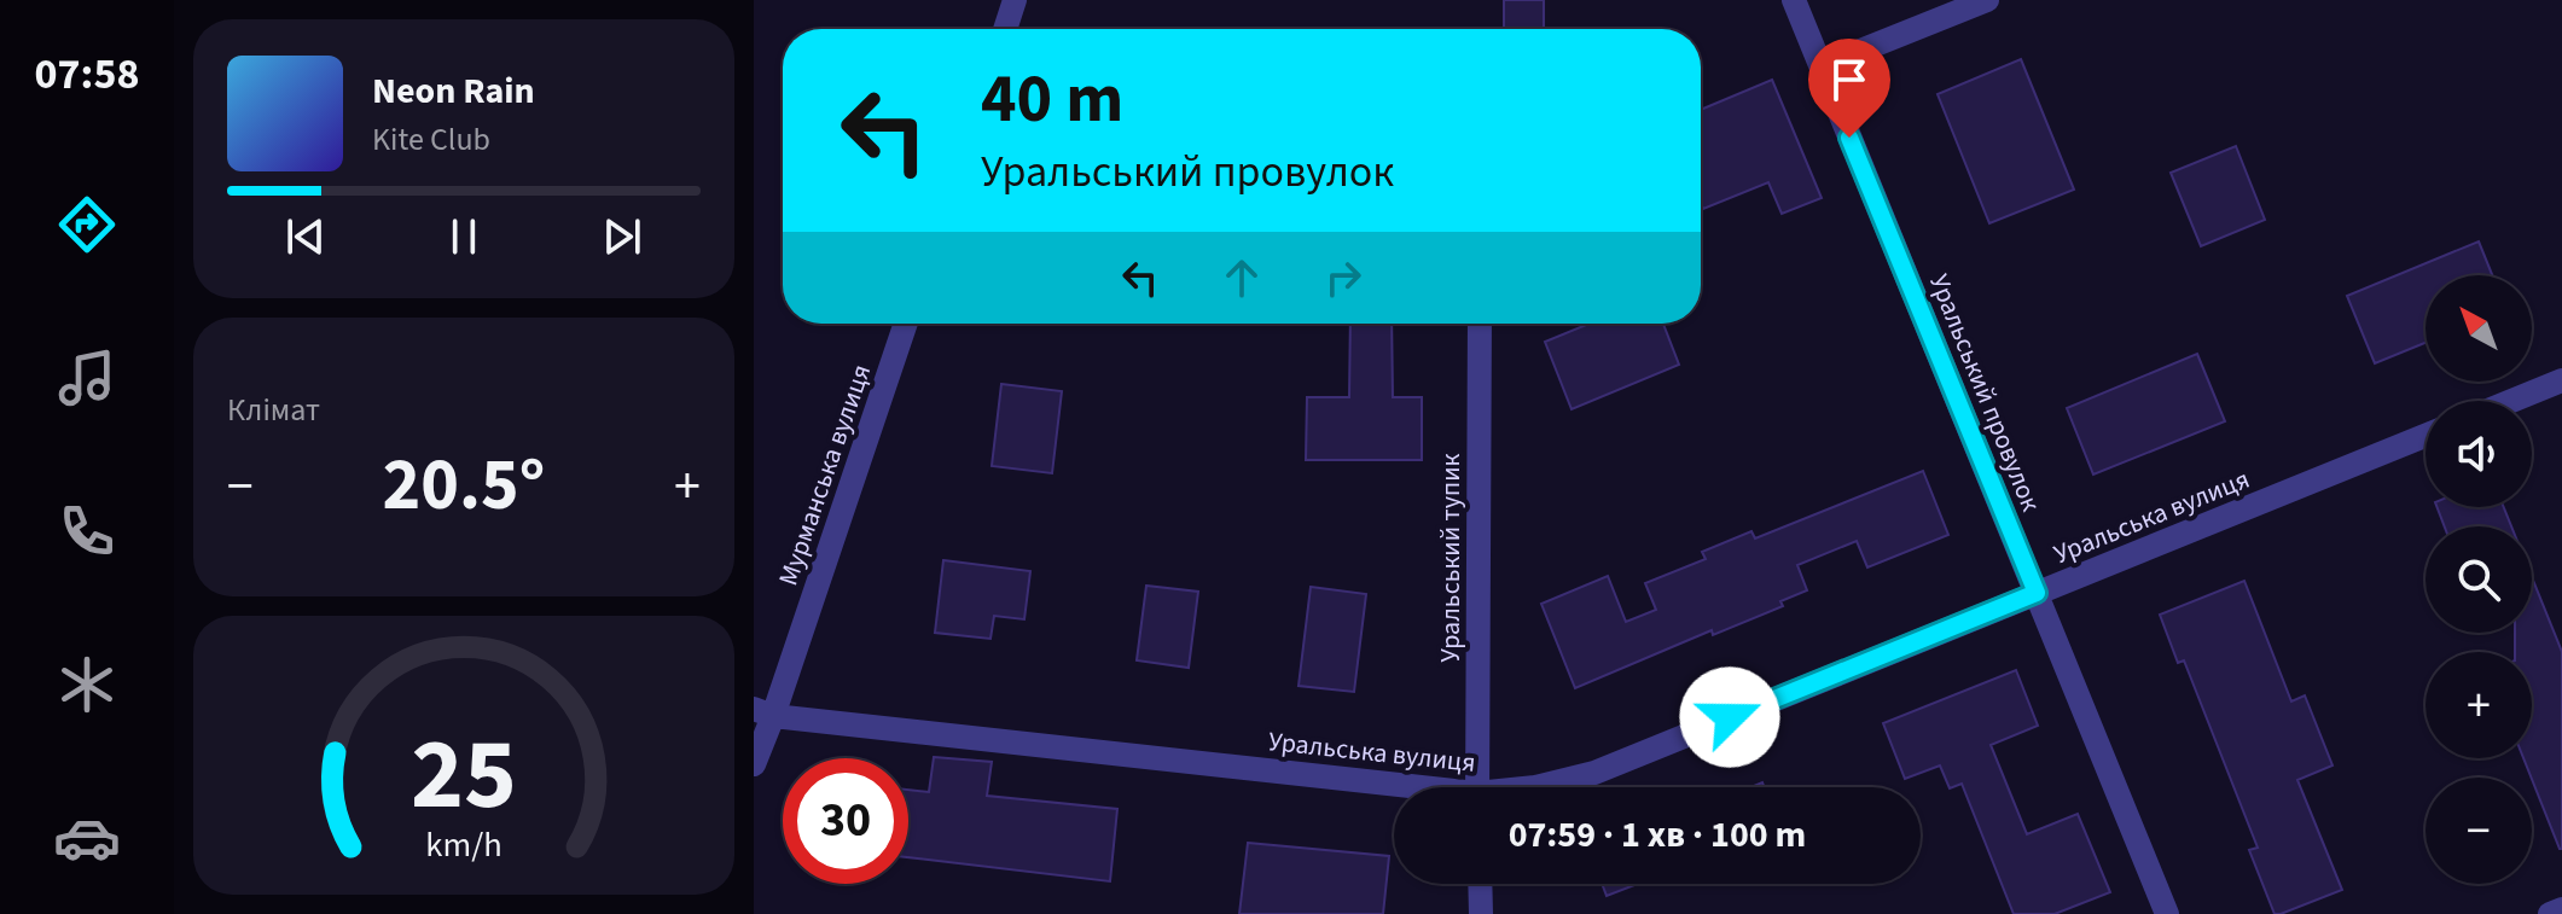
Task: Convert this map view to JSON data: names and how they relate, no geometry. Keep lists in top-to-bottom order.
{
  "streets": {
    "street": [
      "Уральський провулок",
      "Мурманська вулиця",
      "Уральська вулиця",
      "Уральський тупик"
    ]
  },
  "crossings": [
    ["Уральський провулок", "Уральська вулиця"],
    ["Мурманська вулиця", "Уральська вулиця"]
  ],
  "north": "top left",
  "page": {
    "tabs": "07:58",
    "turn": ["40 m", "Уральський провулок"],
    "song": ["Neon Rain", "Kite Club"],
    "map_buttons": ["+", "−"],
    "tile": "Клімат",
    "heat": ["−", "20.5°", "+"],
    "limit": "30",
    "trip": "07:59 · 1 хв · 100 m",
    "gauge": ["25", "km/h"]
  }
}
